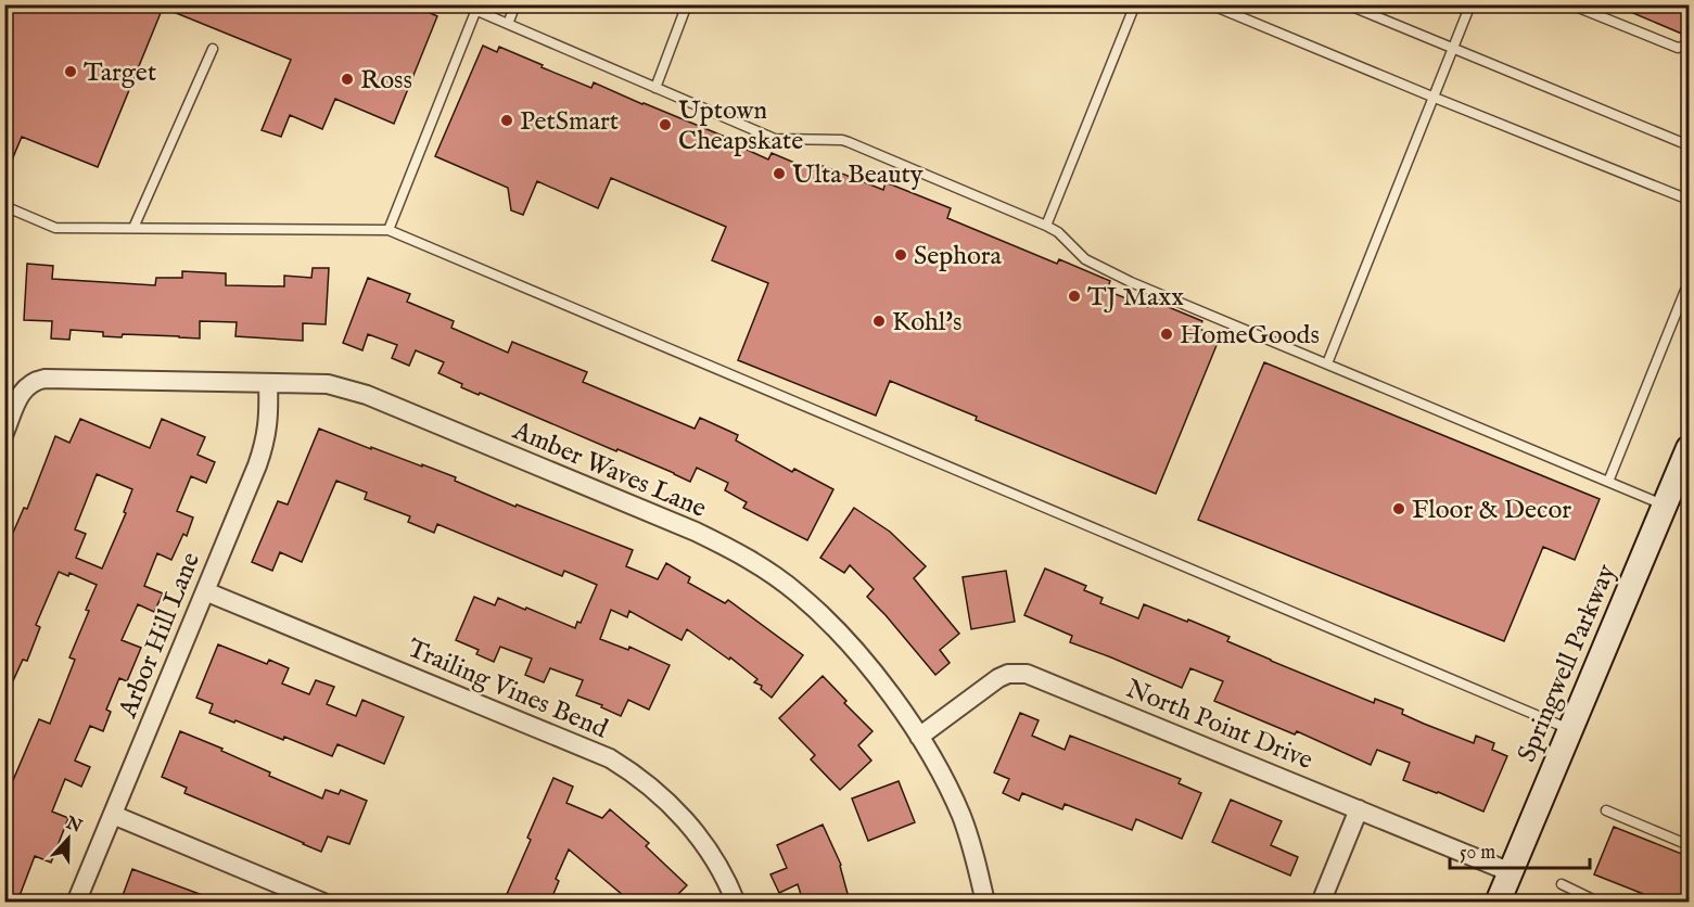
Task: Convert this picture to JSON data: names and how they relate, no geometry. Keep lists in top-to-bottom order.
{
  "streets": {
    "street": [
      "Amber Waves Lane",
      "Arbor Hill Lane",
      "Springwell Parkway",
      "Trailing Vines Bend",
      "North Point Drive"
    ]
  },
  "crossings": [
    ["Amber Waves Lane", "Arbor Hill Lane"],
    ["Amber Waves Lane", "North Point Drive"],
    ["Arbor Hill Lane", "Trailing Vines Bend"],
    ["Springwell Parkway", "North Point Drive"]
  ],
  "places": [
    "Target",
    "Ross",
    "PetSmart",
    "Uptown Cheapskate",
    "Ulta Beauty",
    "Sephora",
    "TJ Maxx",
    "Kohl's",
    "HomeGoods",
    "Floor & Decor"
  ],
  "scale_bar": "50 m",
  "north": "top"
}
